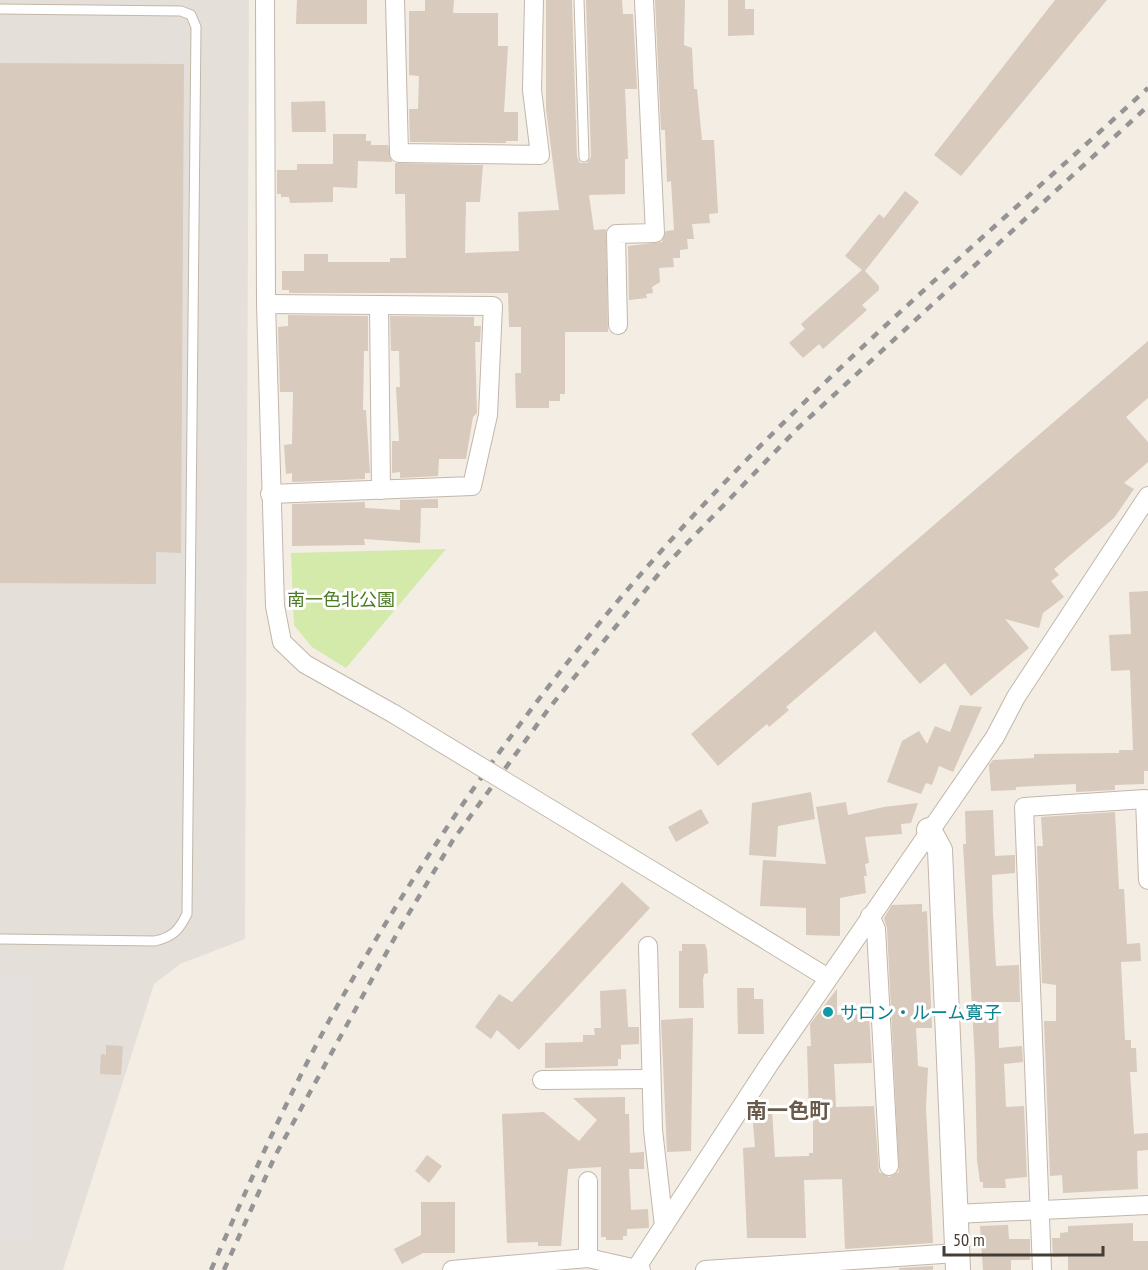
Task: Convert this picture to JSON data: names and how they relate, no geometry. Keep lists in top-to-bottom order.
{
  "districts": ["南一色町"],
  "parks": ["南一色北公園"],
  "places": ["サロン・ルーム寛子"],
  "scale_bar": "50 m"
}
